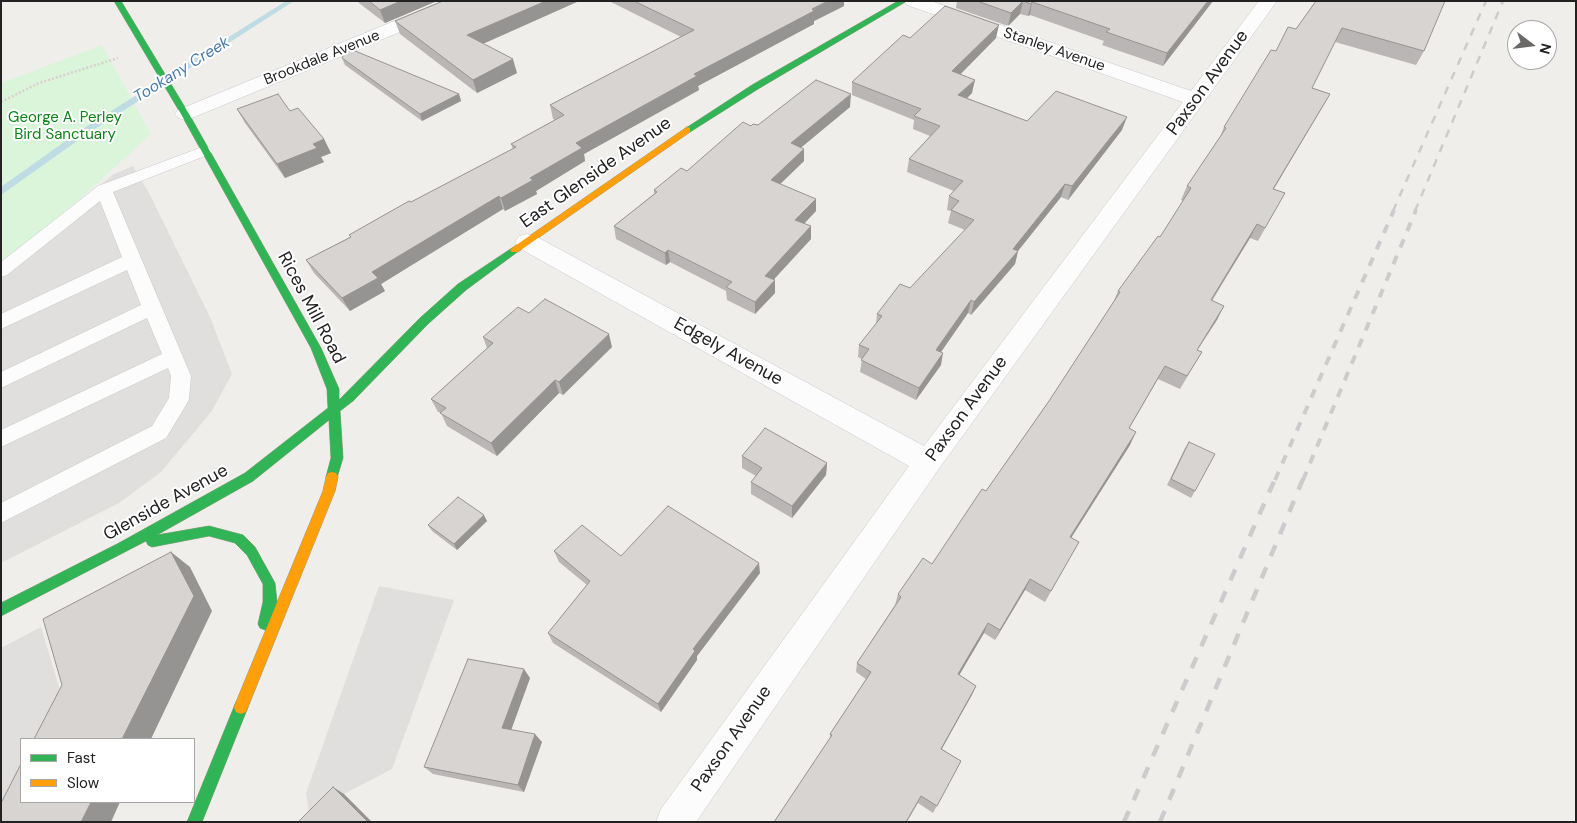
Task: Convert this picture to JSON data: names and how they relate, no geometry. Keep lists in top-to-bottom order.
{
  "streets": {
    "street": [
      "Stanley Avenue",
      "Brookdale Avenue",
      "Paxson Avenue",
      "East Glenside Avenue",
      "Rices Mill Road",
      "Edgely Avenue",
      "Glenside Avenue"
    ]
  },
  "crossings": [
    ["Stanley Avenue", "Paxson Avenue"],
    ["Brookdale Avenue", "Rices Mill Road"],
    ["Paxson Avenue", "Edgely Avenue"],
    ["East Glenside Avenue", "Rices Mill Road"],
    ["East Glenside Avenue", "Edgely Avenue"],
    ["East Glenside Avenue", "Glenside Avenue"],
    ["Rices Mill Road", "Glenside Avenue"]
  ],
  "water": ["Tookany Creek"],
  "parks": ["George A. Perley Bird Sanctuary"],
  "legend": ["Fast", "Slow"],
  "north": "right"
}
